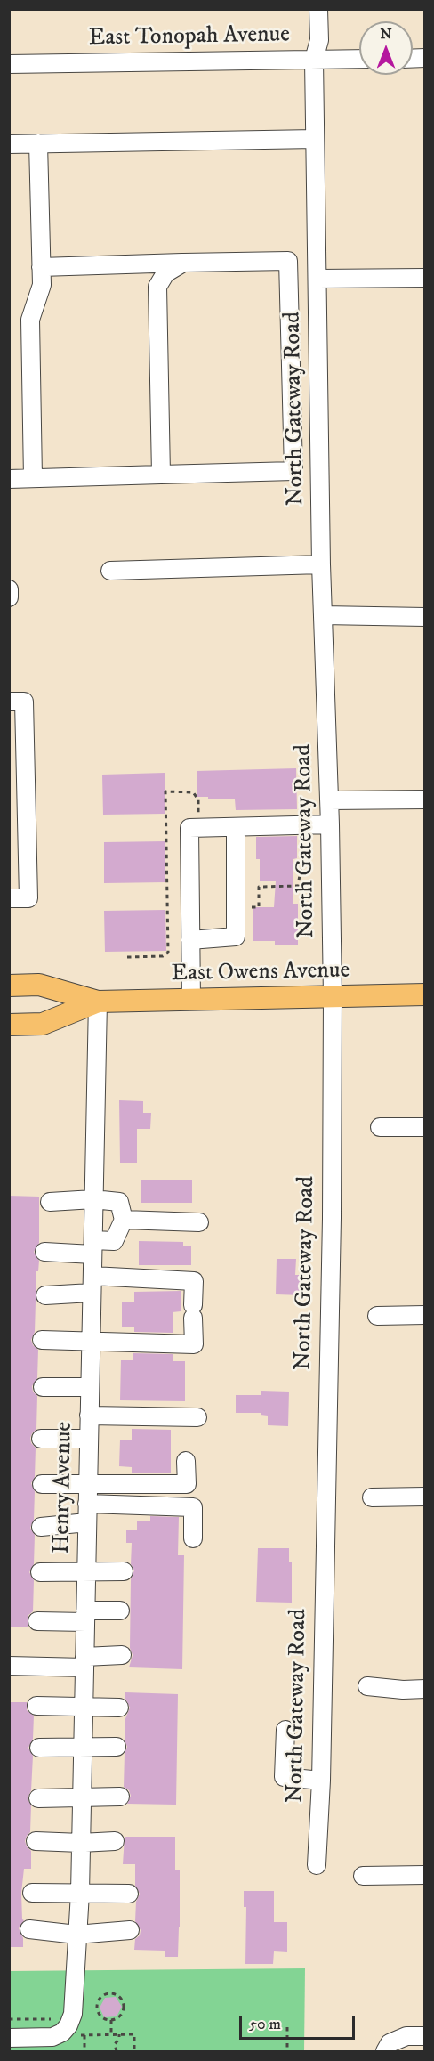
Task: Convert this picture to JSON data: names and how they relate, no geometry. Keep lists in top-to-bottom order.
{
  "streets": {
    "main road": ["East Owens Avenue"],
    "street": ["East Tonopah Avenue", "North Gateway Road", "Henry Avenue"]
  },
  "crossings": [
    ["East Tonopah Avenue", "North Gateway Road"],
    ["North Gateway Road", "East Owens Avenue"],
    ["East Owens Avenue", "Henry Avenue"]
  ],
  "scale_bar": "50 m",
  "north": "top"
}
